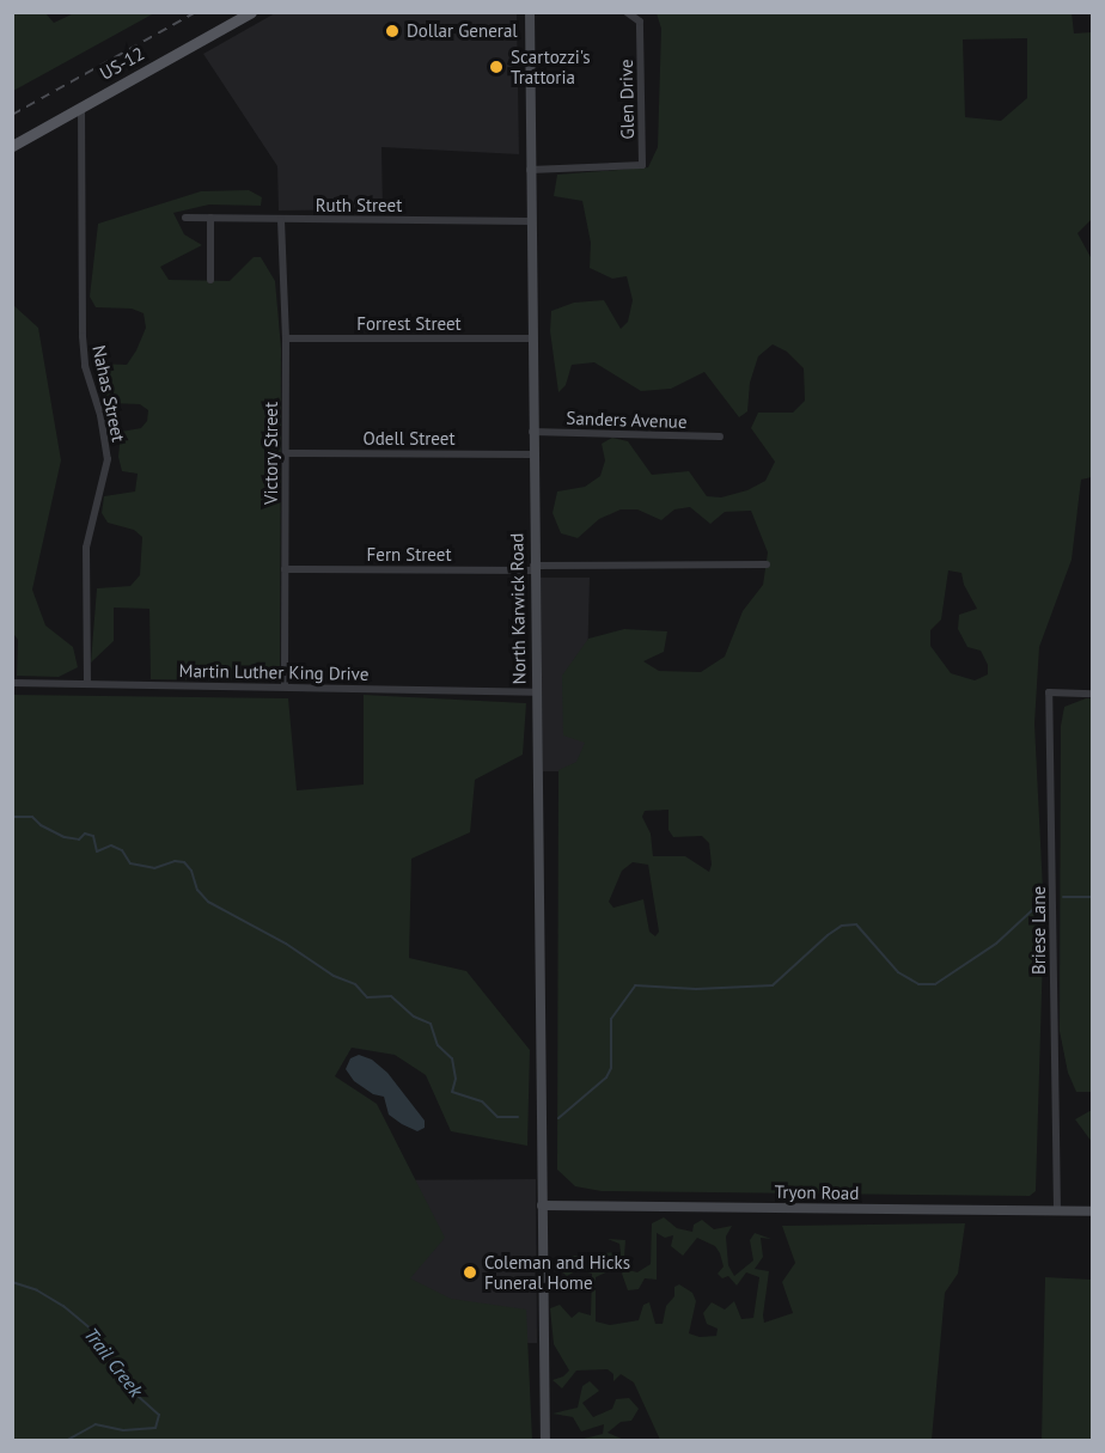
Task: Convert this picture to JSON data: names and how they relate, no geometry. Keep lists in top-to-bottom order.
{
  "streets": {
    "main road": ["US-12"],
    "street": [
      "Glen Drive",
      "Ruth Street",
      "Forrest Street",
      "Nahas Street",
      "Sanders Avenue",
      "Odell Street",
      "Victory Street",
      "Fern Street",
      "North Karwick Road",
      "Martin Luther King Drive",
      "Briese Lane",
      "Tryon Road"
    ]
  },
  "crossings": [
    ["US-12", "Nahas Street"],
    ["Glen Drive", "North Karwick Road"],
    ["Ruth Street", "Victory Street"],
    ["Ruth Street", "North Karwick Road"],
    ["Forrest Street", "Victory Street"],
    ["Forrest Street", "North Karwick Road"],
    ["Nahas Street", "Martin Luther King Drive"],
    ["Sanders Avenue", "North Karwick Road"],
    ["Odell Street", "Victory Street"],
    ["Odell Street", "North Karwick Road"],
    ["Victory Street", "Fern Street"],
    ["Victory Street", "Martin Luther King Drive"],
    ["Fern Street", "North Karwick Road"],
    ["North Karwick Road", "Martin Luther King Drive"],
    ["North Karwick Road", "Tryon Road"],
    ["Briese Lane", "Tryon Road"]
  ],
  "water": ["Trail Creek"],
  "places": ["Dollar General", "Scartozzi's Trattoria", "Coleman and Hicks Funeral Home"]
}
